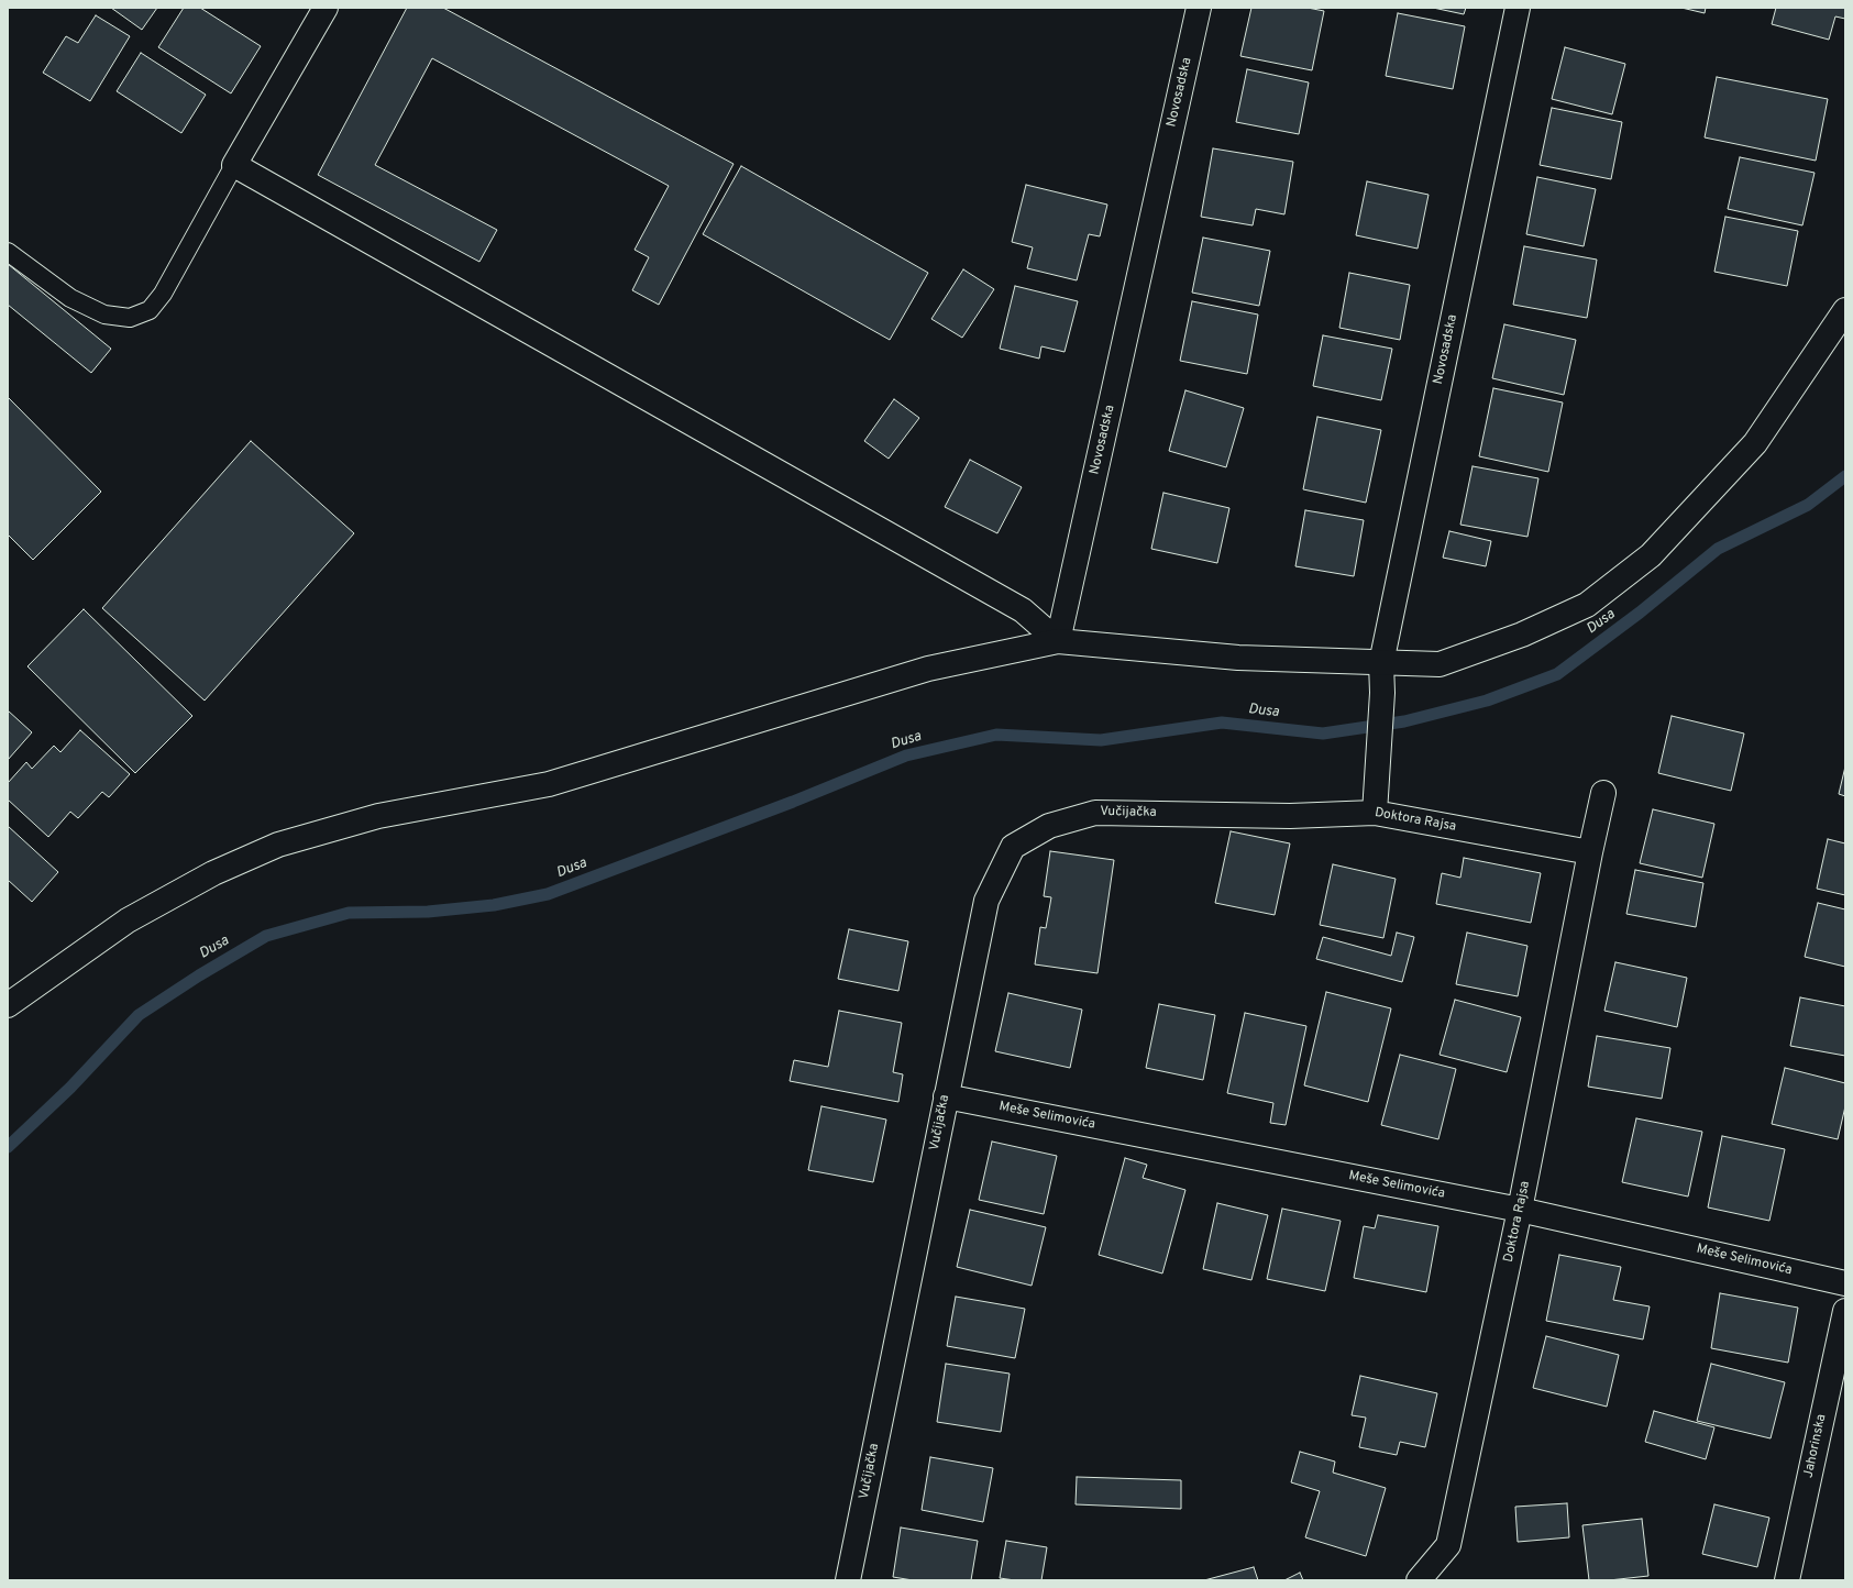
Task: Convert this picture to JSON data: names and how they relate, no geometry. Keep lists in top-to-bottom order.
{
  "streets": {
    "street": [
      "Novosadska",
      "Vučijačka",
      "Doktora Rajsa",
      "Meše Selimovića",
      "Jahorinska"
    ]
  },
  "crossings": [
    ["Novosadska", "Doktora Rajsa"],
    ["Vučijačka", "Doktora Rajsa"],
    ["Vučijačka", "Meše Selimovića"],
    ["Doktora Rajsa", "Meše Selimovića"]
  ],
  "water": ["Dusa"]
}
